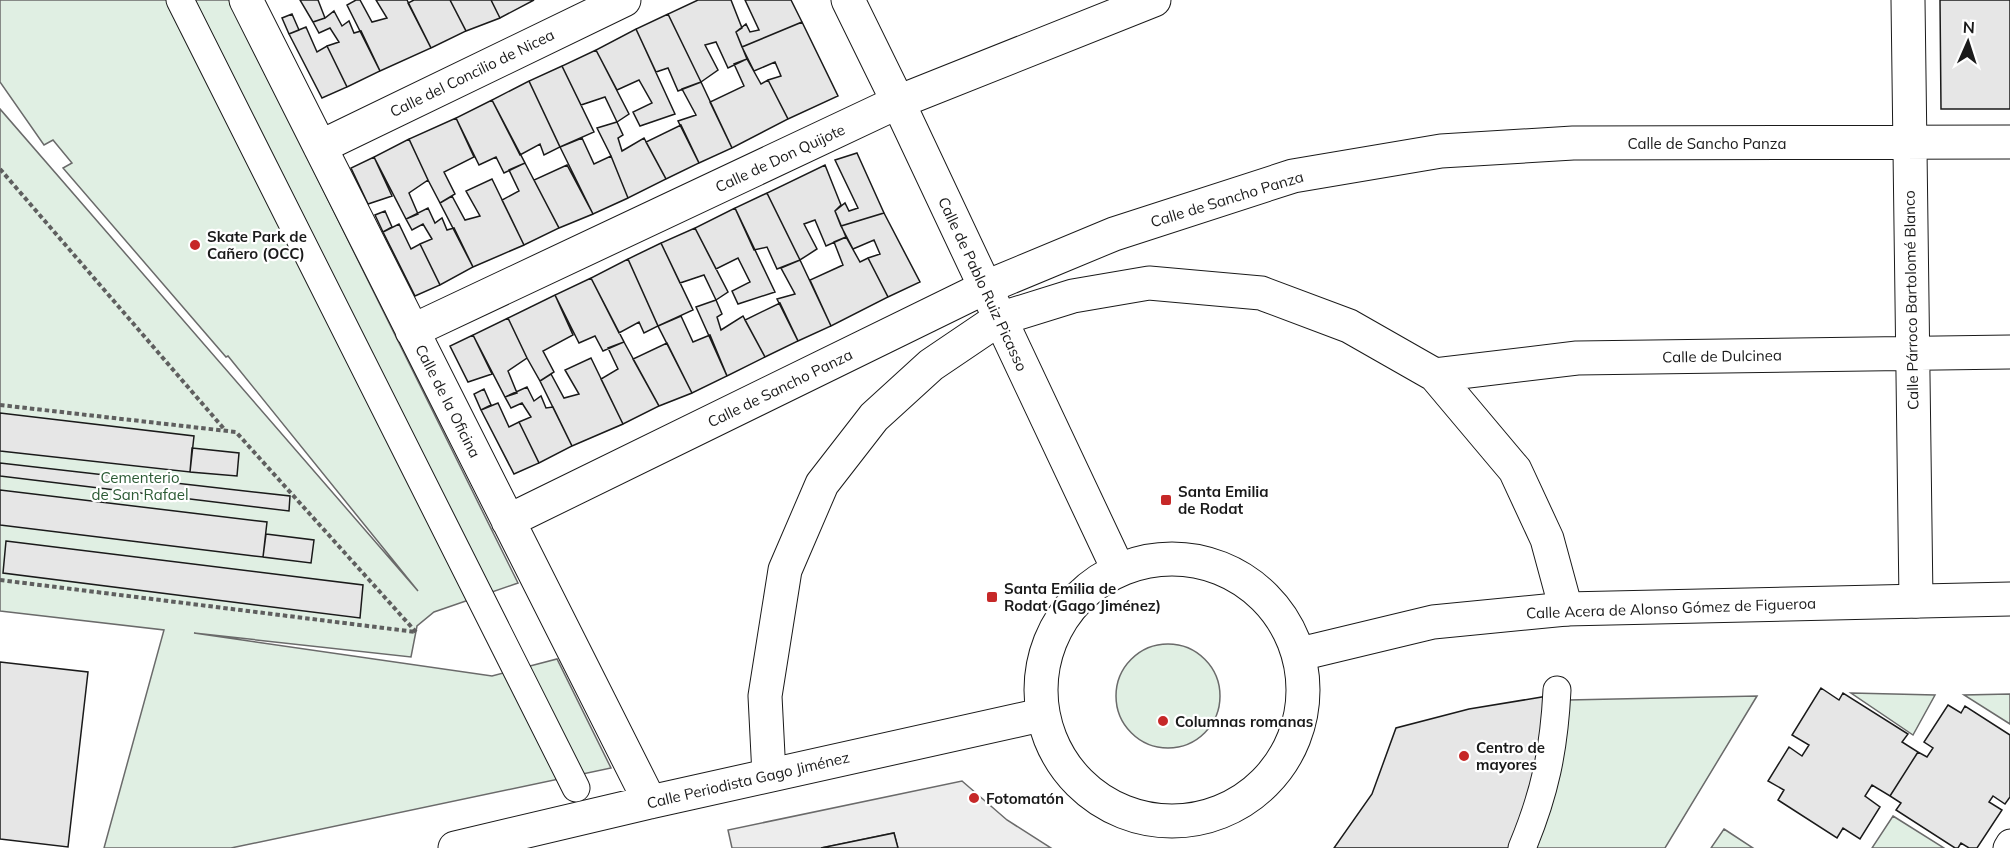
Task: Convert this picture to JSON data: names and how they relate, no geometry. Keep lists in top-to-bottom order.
{
  "streets": {
    "street": [
      "Calle del Concilio de Nicea",
      "Calle de Sancho Panza",
      "Calle de Don Quijote",
      "Calle de Pablo Ruiz Picasso",
      "Calle Párroco Bartolomé Blanco",
      "Calle de Dulcinea",
      "Calle de la Oficina",
      "Calle Acera de Alonso Gómez de Figueroa",
      "Calle Periodista Gago Jiménez"
    ]
  },
  "crossings": [
    ["Calle del Concilio de Nicea", "Calle de la Oficina"],
    ["Calle de Sancho Panza", "Calle de Pablo Ruiz Picasso"],
    ["Calle de Sancho Panza", "Calle Párroco Bartolomé Blanco"],
    ["Calle de Sancho Panza", "Calle de la Oficina"],
    ["Calle de Don Quijote", "Calle de Pablo Ruiz Picasso"],
    ["Calle de Don Quijote", "Calle de la Oficina"],
    ["Calle Párroco Bartolomé Blanco", "Calle de Dulcinea"],
    ["Calle Párroco Bartolomé Blanco", "Calle Acera de Alonso Gómez de Figueroa"],
    ["Calle de la Oficina", "Calle Periodista Gago Jiménez"]
  ],
  "parks": ["Cementerio de San Rafael"],
  "places": {
    "other": [
      "Skate Park de Cañero (OCC)",
      "Columnas romanas",
      "Centro de mayores",
      "Fotomatón"
    ],
    "transit": ["Santa Emilia de Rodat", "Santa Emilia de Rodat (Gago Jiménez)"]
  },
  "north": "top"
}
